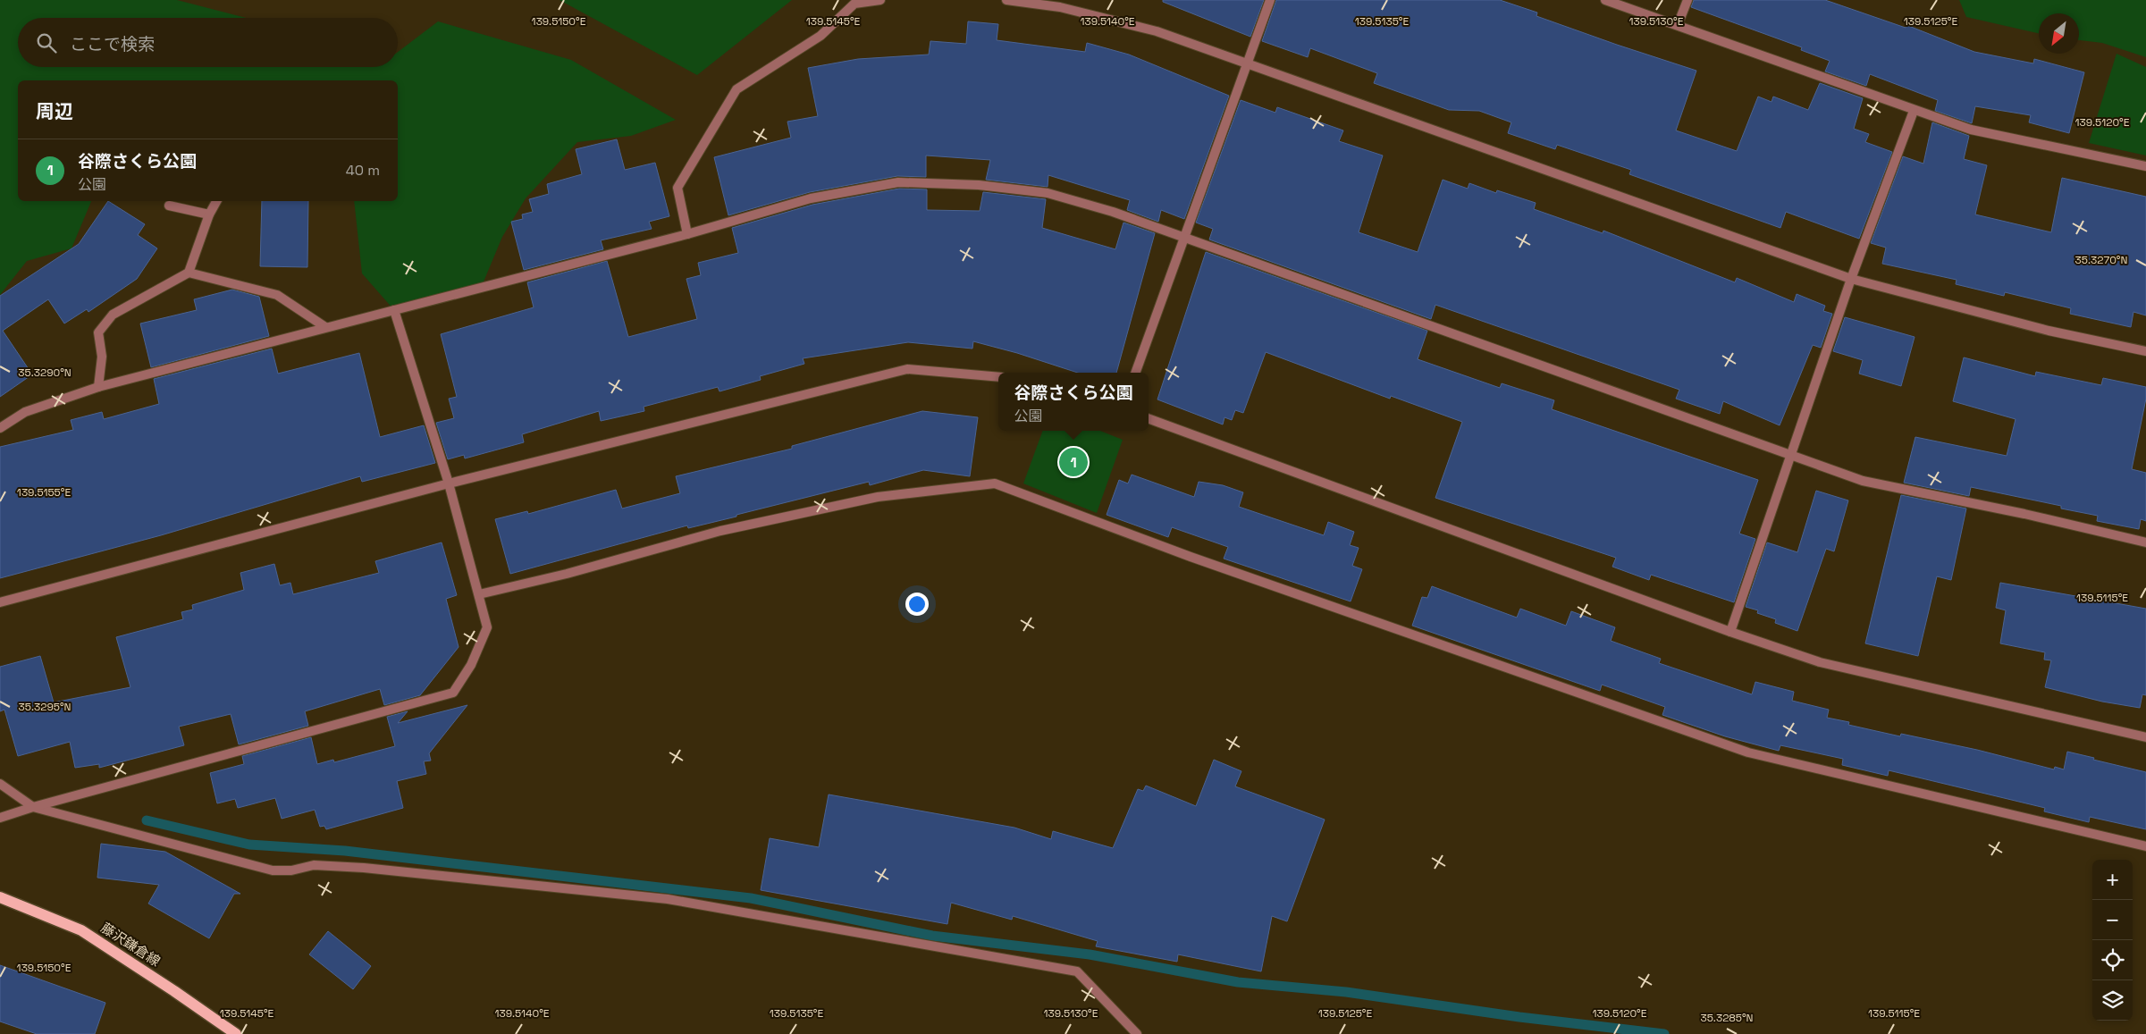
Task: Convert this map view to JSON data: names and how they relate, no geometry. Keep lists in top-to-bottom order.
{
  "streets": {
    "main road": ["藤沢鎌倉線"]
  },
  "north": "bottom left",
  "page": {
    "search": "ここで検索",
    "heading": "周辺",
    "list": [
      {
        "mark": "1",
        "name": "谷際さくら公園",
        "note": "公園",
        "value": "40 m"
      }
    ],
    "popup": ["谷際さくら公園", "公園"],
    "pins": "1",
    "map_buttons": ["+", "−"]
  },
  "coordinates": [
    "139.5150°E",
    "139.5145°E",
    "139.5140°E",
    "139.5135°E",
    "139.5130°E",
    "139.5125°E",
    "139.5120°E",
    "35.3270°N",
    "35.3290°N",
    "139.5155°E",
    "139.5115°E",
    "35.3295°N",
    "35.3285°N"
  ]
}
